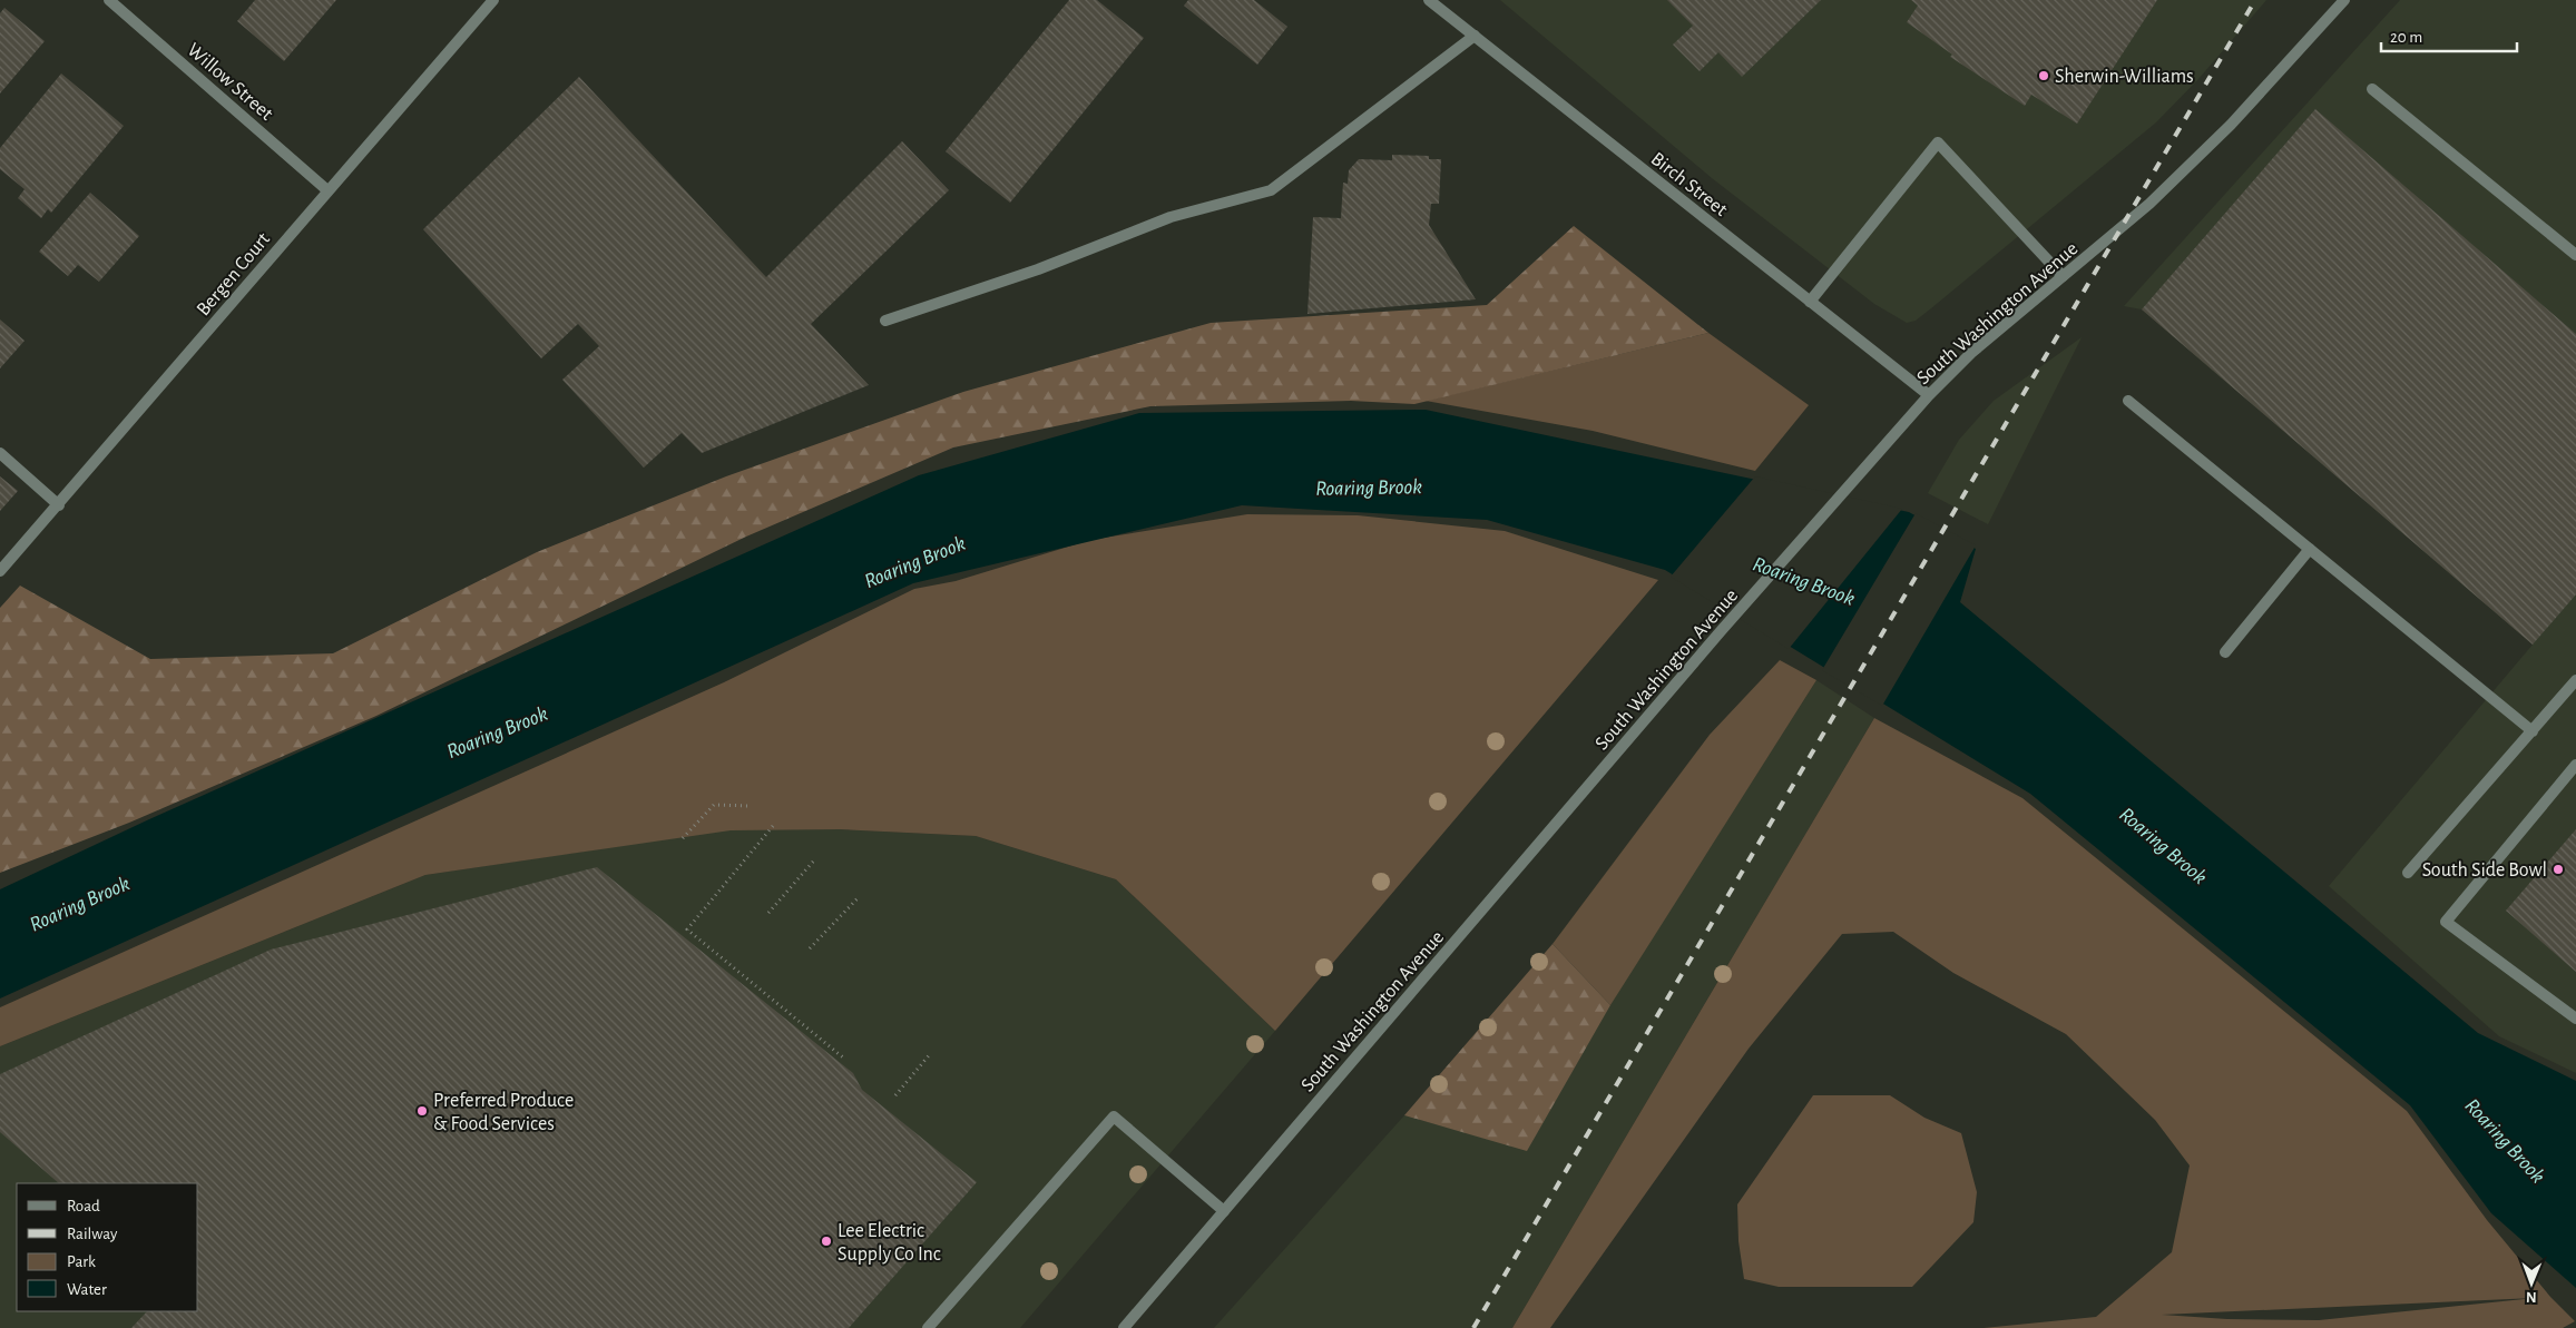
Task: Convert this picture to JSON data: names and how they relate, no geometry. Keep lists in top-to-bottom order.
{
  "streets": {
    "street": [
      "Willow Street",
      "Birch Street",
      "Bergen Court",
      "South Washington Avenue"
    ]
  },
  "crossings": [
    ["Willow Street", "Bergen Court"],
    ["Birch Street", "South Washington Avenue"]
  ],
  "water": ["Roaring Brook"],
  "places": [
    "Sherwin-Williams",
    "South Side Bowl",
    "Preferred Produce & Food Services",
    "Lee Electric Supply Co Inc"
  ],
  "legend": [
    "Road",
    "Railway",
    "Park",
    "Water"
  ],
  "scale_bar": "20 m",
  "north": "bottom"
}
